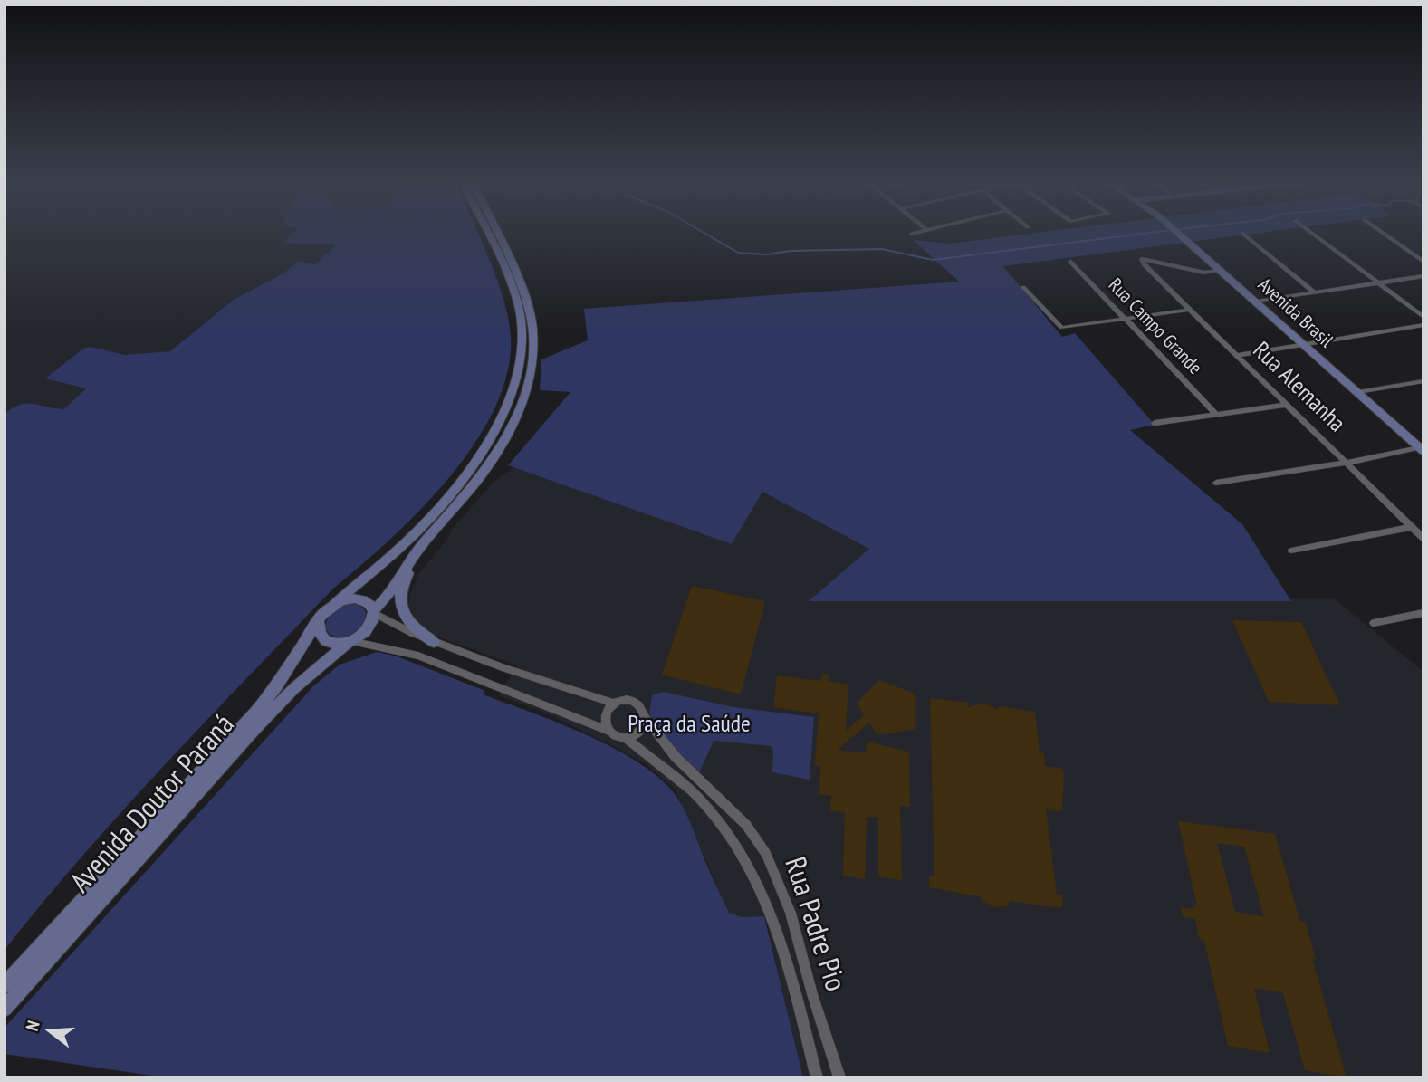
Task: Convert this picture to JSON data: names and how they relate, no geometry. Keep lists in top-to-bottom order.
{
  "streets": {
    "main road": ["Avenida Brasil", "Avenida Doutor Paraná"],
    "street": ["Rua Campo Grande", "Rua Alemanha", "Rua Padre Pio"]
  },
  "crossings": [
    ["Avenida Brasil", "Rua Alemanha"]
  ],
  "parks": ["Praça da Saúde"],
  "north": "left"
}
